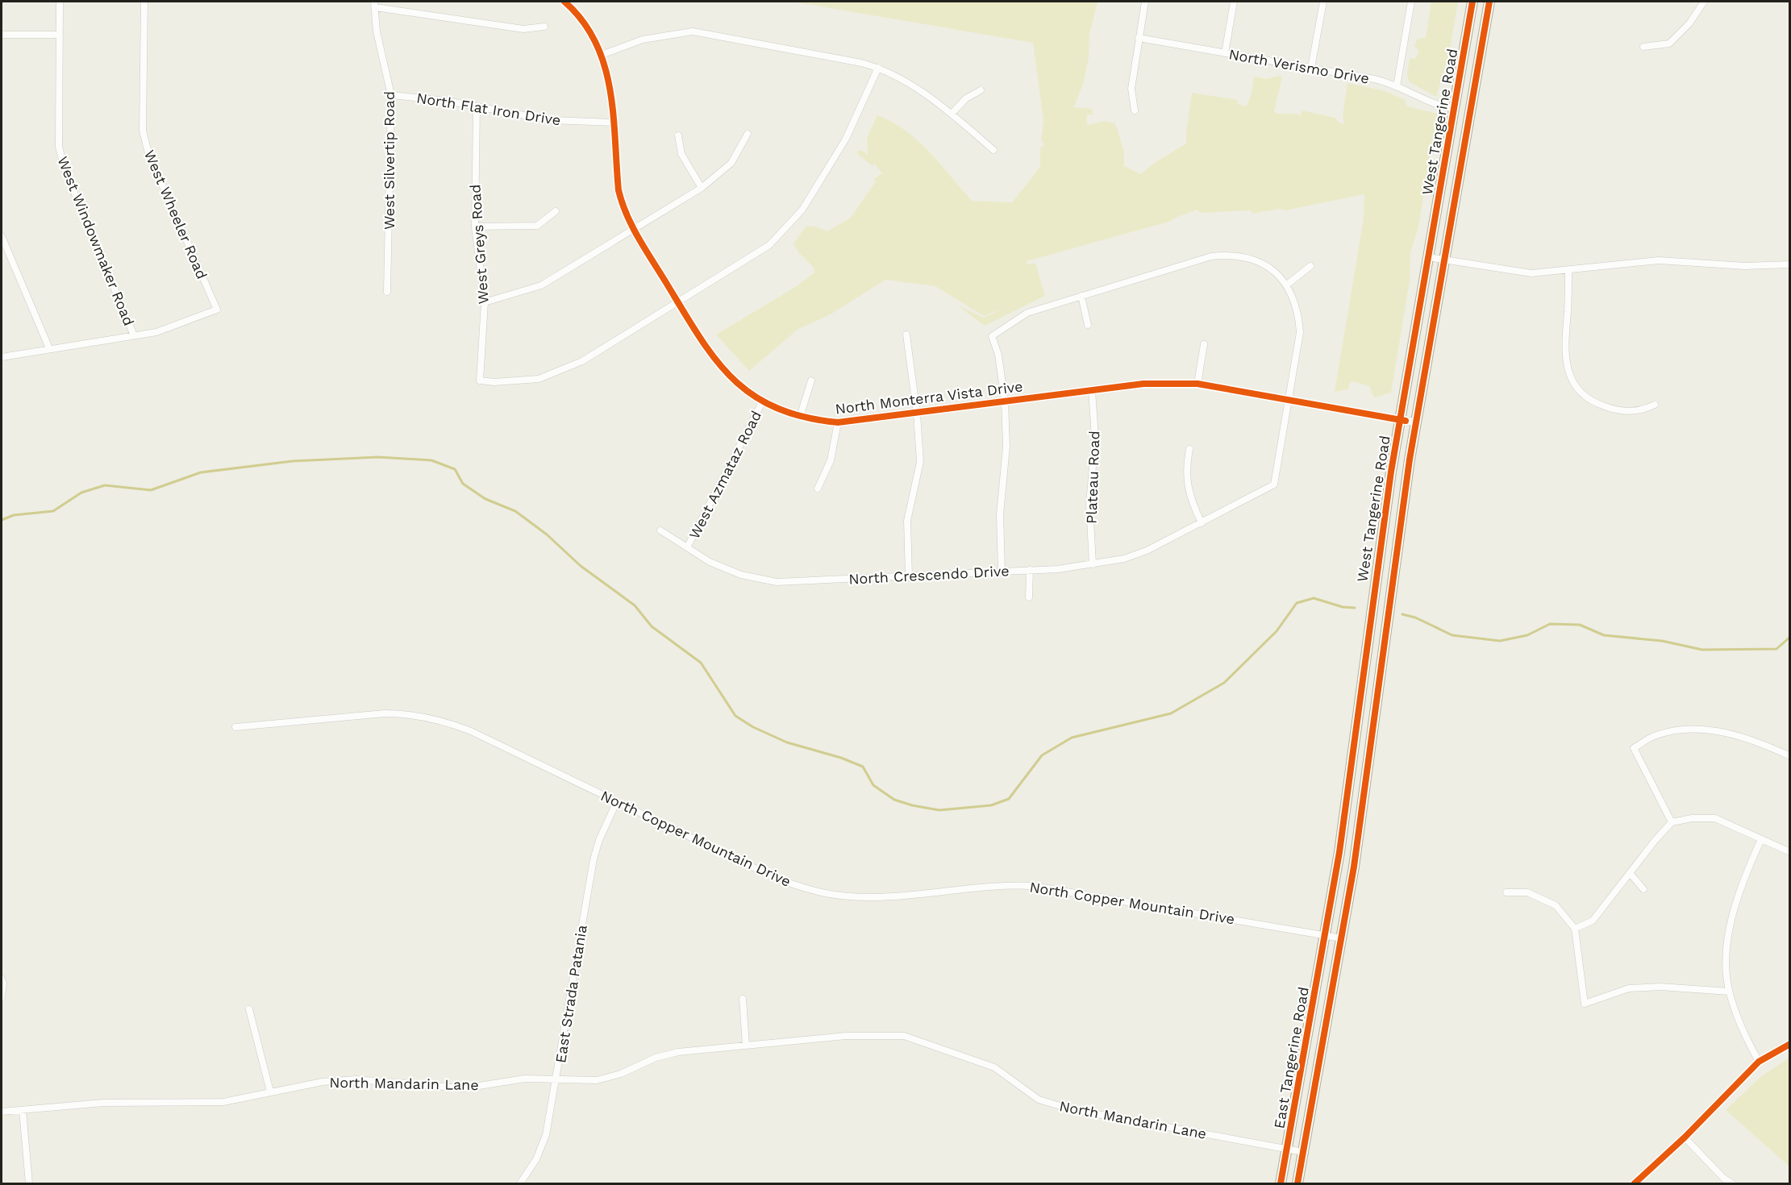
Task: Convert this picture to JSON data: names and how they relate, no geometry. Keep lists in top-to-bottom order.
{
  "streets": {
    "main road": ["West Tangerine Road", "East Tangerine Road"],
    "street": [
      "North Verismo Drive",
      "North Flat Iron Drive",
      "West Silvertip Road",
      "West Wheeler Road",
      "West Windowmaker Road",
      "West Greys Road",
      "North Monterra Vista Drive",
      "West Azmataz Road",
      "Plateau Road",
      "North Crescendo Drive",
      "North Copper Mountain Drive",
      "East Strada Patania",
      "North Mandarin Lane"
    ]
  },
  "crossings": [
    ["North Verismo Drive", "West Tangerine Road"],
    ["North Flat Iron Drive", "West Silvertip Road"],
    ["North Flat Iron Drive", "West Greys Road"],
    ["North Flat Iron Drive", "North Monterra Vista Drive"],
    ["West Tangerine Road", "North Monterra Vista Drive"],
    ["West Tangerine Road", "North Copper Mountain Drive"],
    ["West Tangerine Road", "East Tangerine Road"],
    ["West Wheeler Road", "West Windowmaker Road"],
    ["West Greys Road", "North Monterra Vista Drive"],
    ["North Monterra Vista Drive", "West Azmataz Road"],
    ["North Monterra Vista Drive", "Plateau Road"],
    ["North Monterra Vista Drive", "North Crescendo Drive"],
    ["West Azmataz Road", "North Crescendo Drive"],
    ["Plateau Road", "North Crescendo Drive"],
    ["North Copper Mountain Drive", "East Strada Patania"],
    ["North Copper Mountain Drive", "East Tangerine Road"],
    ["East Strada Patania", "North Mandarin Lane"],
    ["East Tangerine Road", "North Mandarin Lane"]
  ]
}
